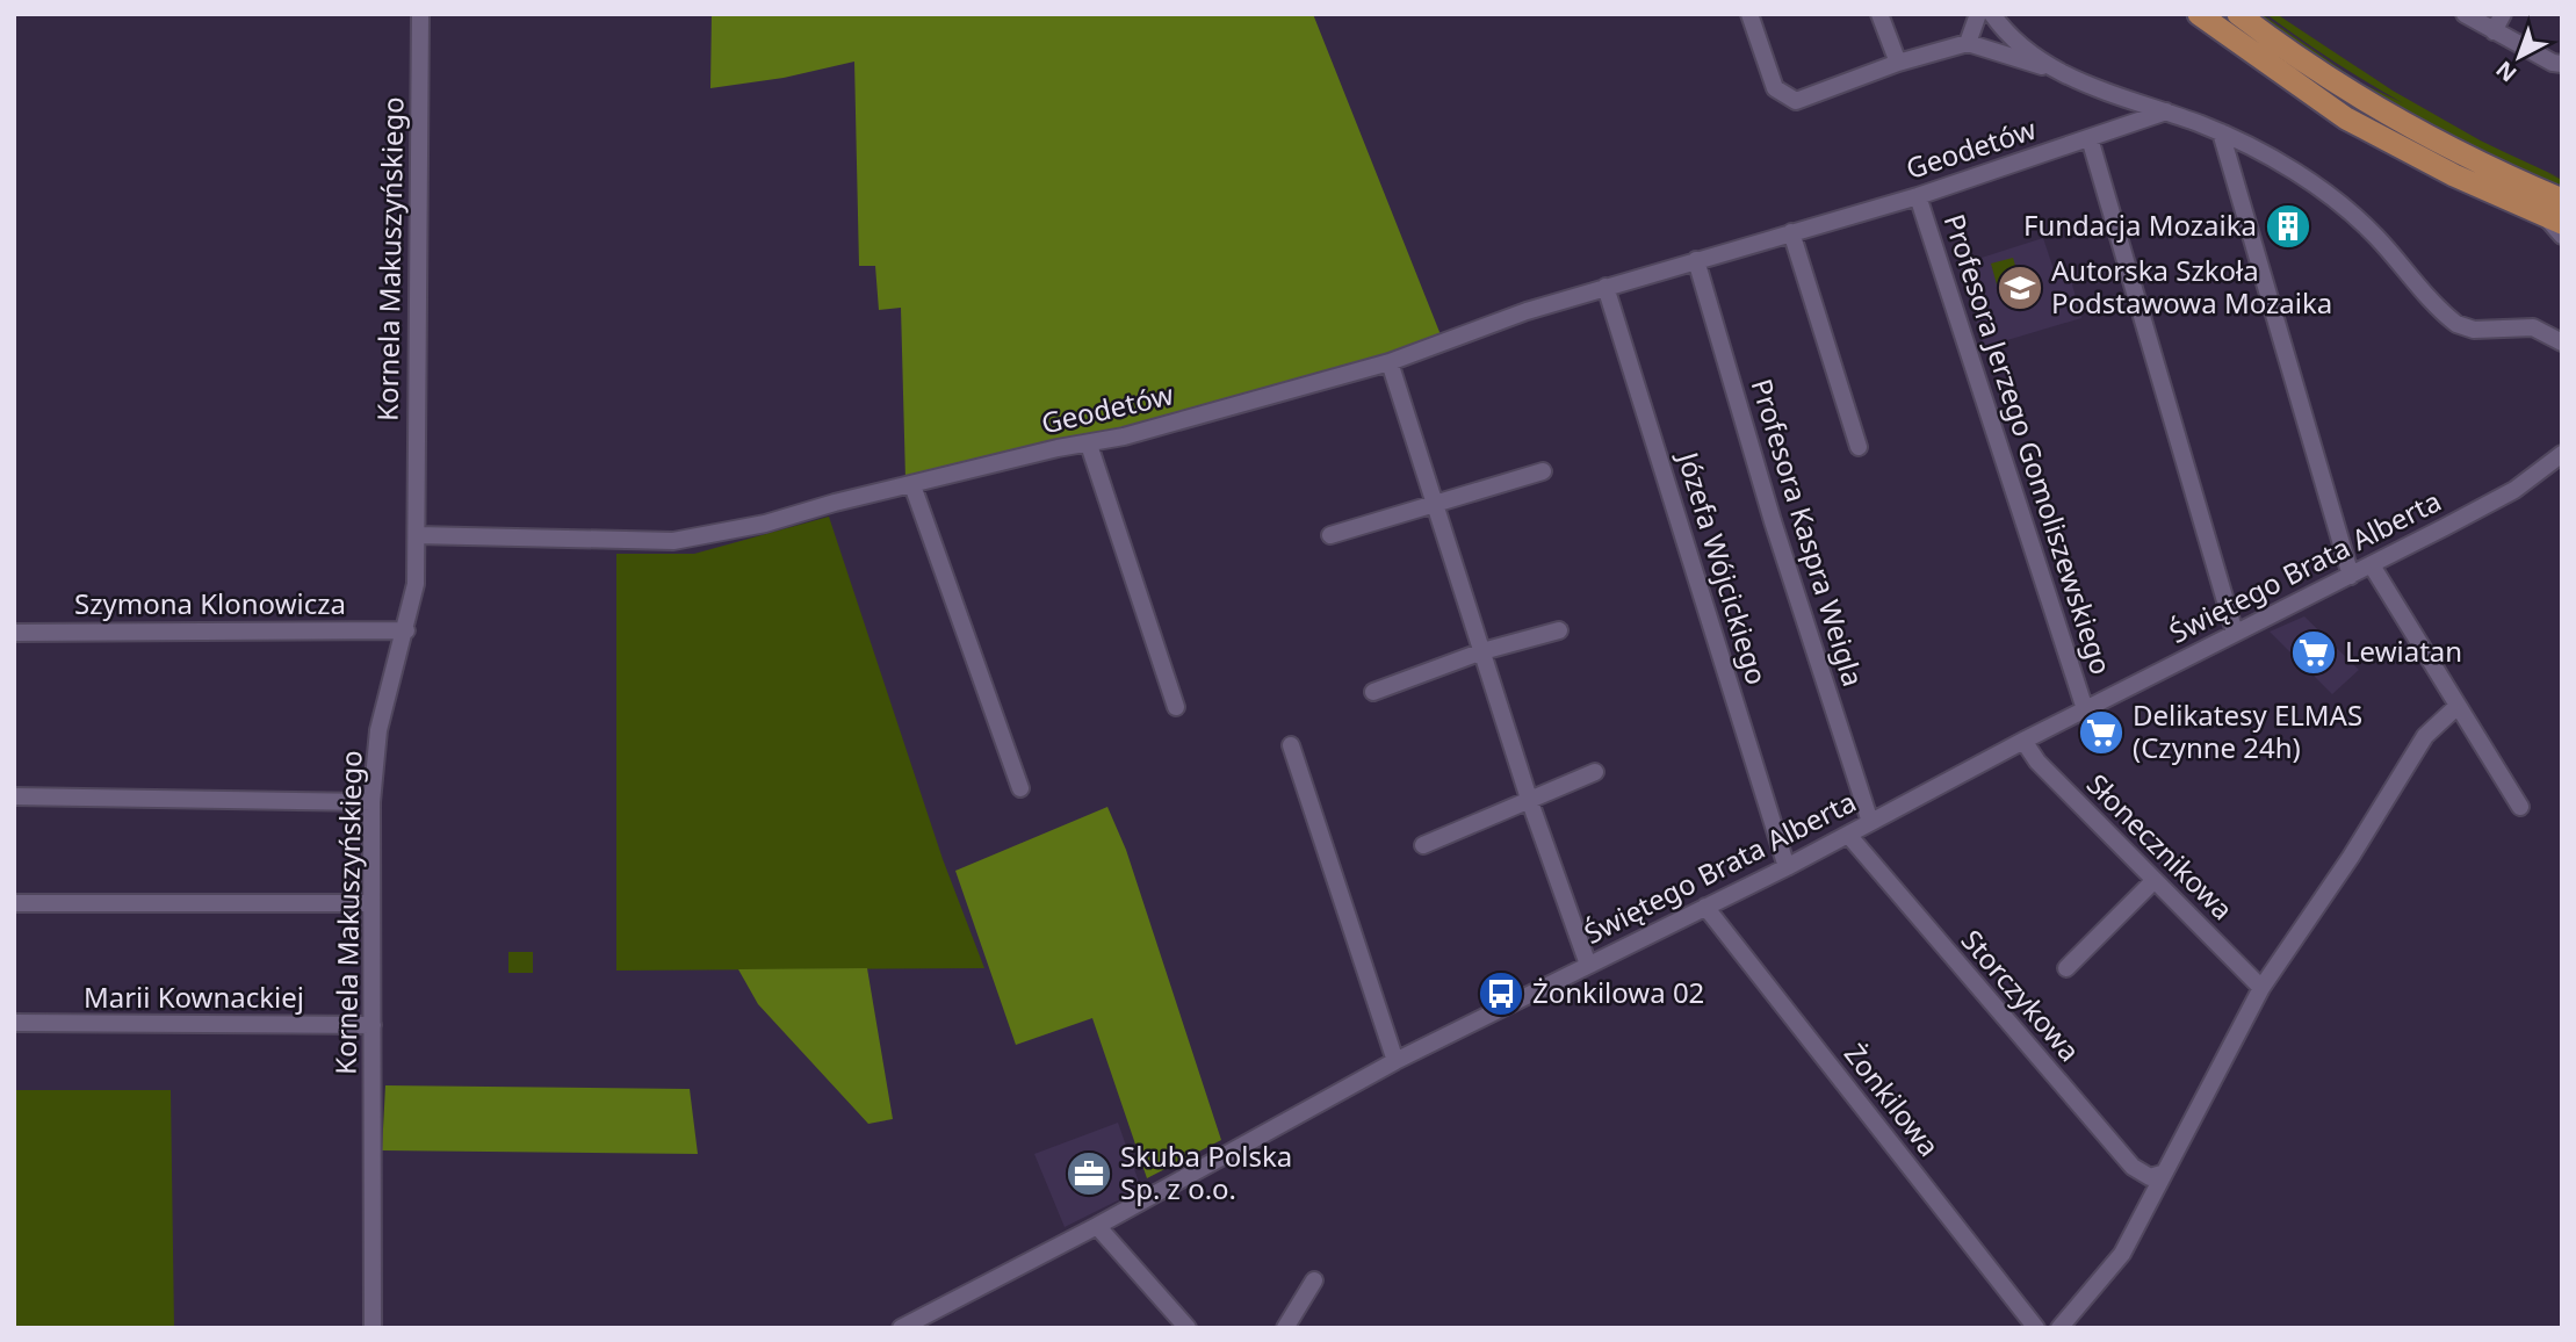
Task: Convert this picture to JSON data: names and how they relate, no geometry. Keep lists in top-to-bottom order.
{
  "streets": {
    "street": [
      "Geodetów",
      "Kornela Makuszyńskiego",
      "Profesora Jerzego Gomoliszewskiego",
      "Profesora Kaspra Weigla",
      "Świętego Brata Alberta",
      "Józefa Wójcickiego",
      "Szymona Klonowicza",
      "Słonecznikowa",
      "Storczykowa",
      "Marii Kownackiej",
      "Żonkilowa"
    ]
  },
  "crossings": [
    ["Geodetów", "Kornela Makuszyńskiego"],
    ["Geodetów", "Profesora Jerzego Gomoliszewskiego"],
    ["Geodetów", "Profesora Kaspra Weigla"],
    ["Geodetów", "Józefa Wójcickiego"],
    ["Kornela Makuszyńskiego", "Szymona Klonowicza"],
    ["Kornela Makuszyńskiego", "Marii Kownackiej"],
    ["Profesora Jerzego Gomoliszewskiego", "Świętego Brata Alberta"],
    ["Profesora Kaspra Weigla", "Świętego Brata Alberta"],
    ["Świętego Brata Alberta", "Józefa Wójcickiego"],
    ["Świętego Brata Alberta", "Słonecznikowa"],
    ["Świętego Brata Alberta", "Storczykowa"],
    ["Świętego Brata Alberta", "Żonkilowa"]
  ],
  "places": {
    "building": ["Fundacja Mozaika"],
    "school or university": ["Autorska Szkoła Podstawowa Mozaika"],
    "supermarket": ["Lewiatan", "Delikatesy ELMAS (Czynne 24h)"],
    "bus stop": ["Żonkilowa 02"],
    "office": ["Skuba Polska Sp. z o.o."]
  },
  "north": "bottom left"
}
